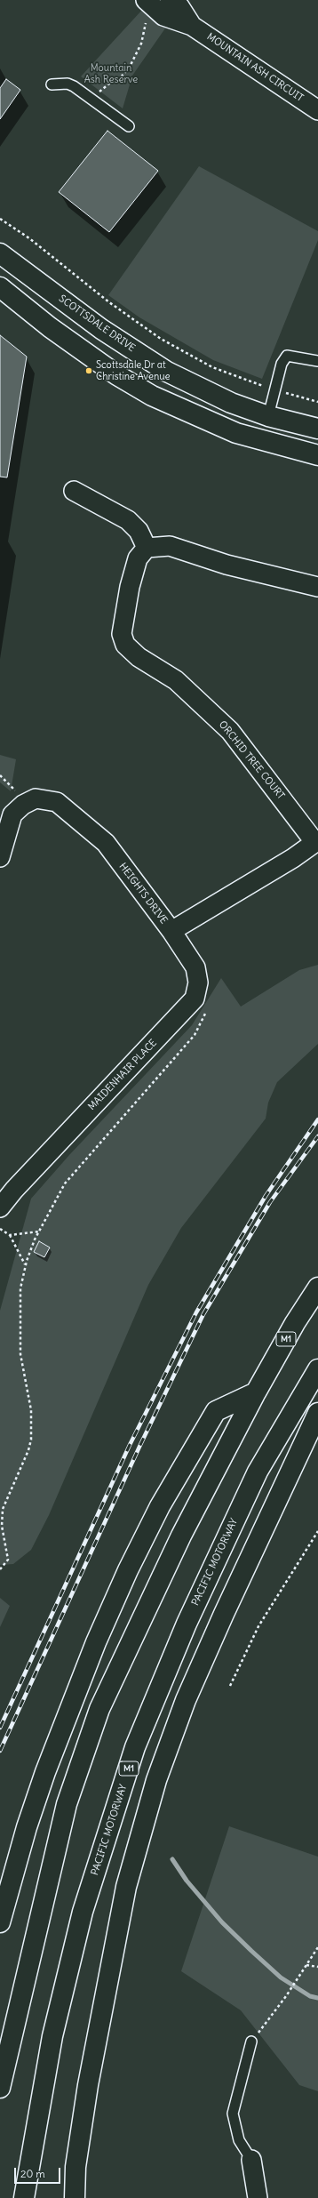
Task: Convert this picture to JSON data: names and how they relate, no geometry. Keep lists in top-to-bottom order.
{
  "streets": {
    "main road": ["SCOTTSDALE DRIVE", "M1", "PACIFIC MOTORWAY"],
    "street": [
      "MOUNTAIN ASH CIRCUIT",
      "ORCHID TREE COURT",
      "HEIGHTS DRIVE",
      "MAIDENHAIR PLACE"
    ]
  },
  "crossings": [
    ["ORCHID TREE COURT", "HEIGHTS DRIVE"],
    ["HEIGHTS DRIVE", "MAIDENHAIR PLACE"]
  ],
  "parks": ["Mountain Ash Reserve"],
  "places": ["Scottsdale Dr at Christine Avenue"],
  "scale_bar": "20 m"
}
